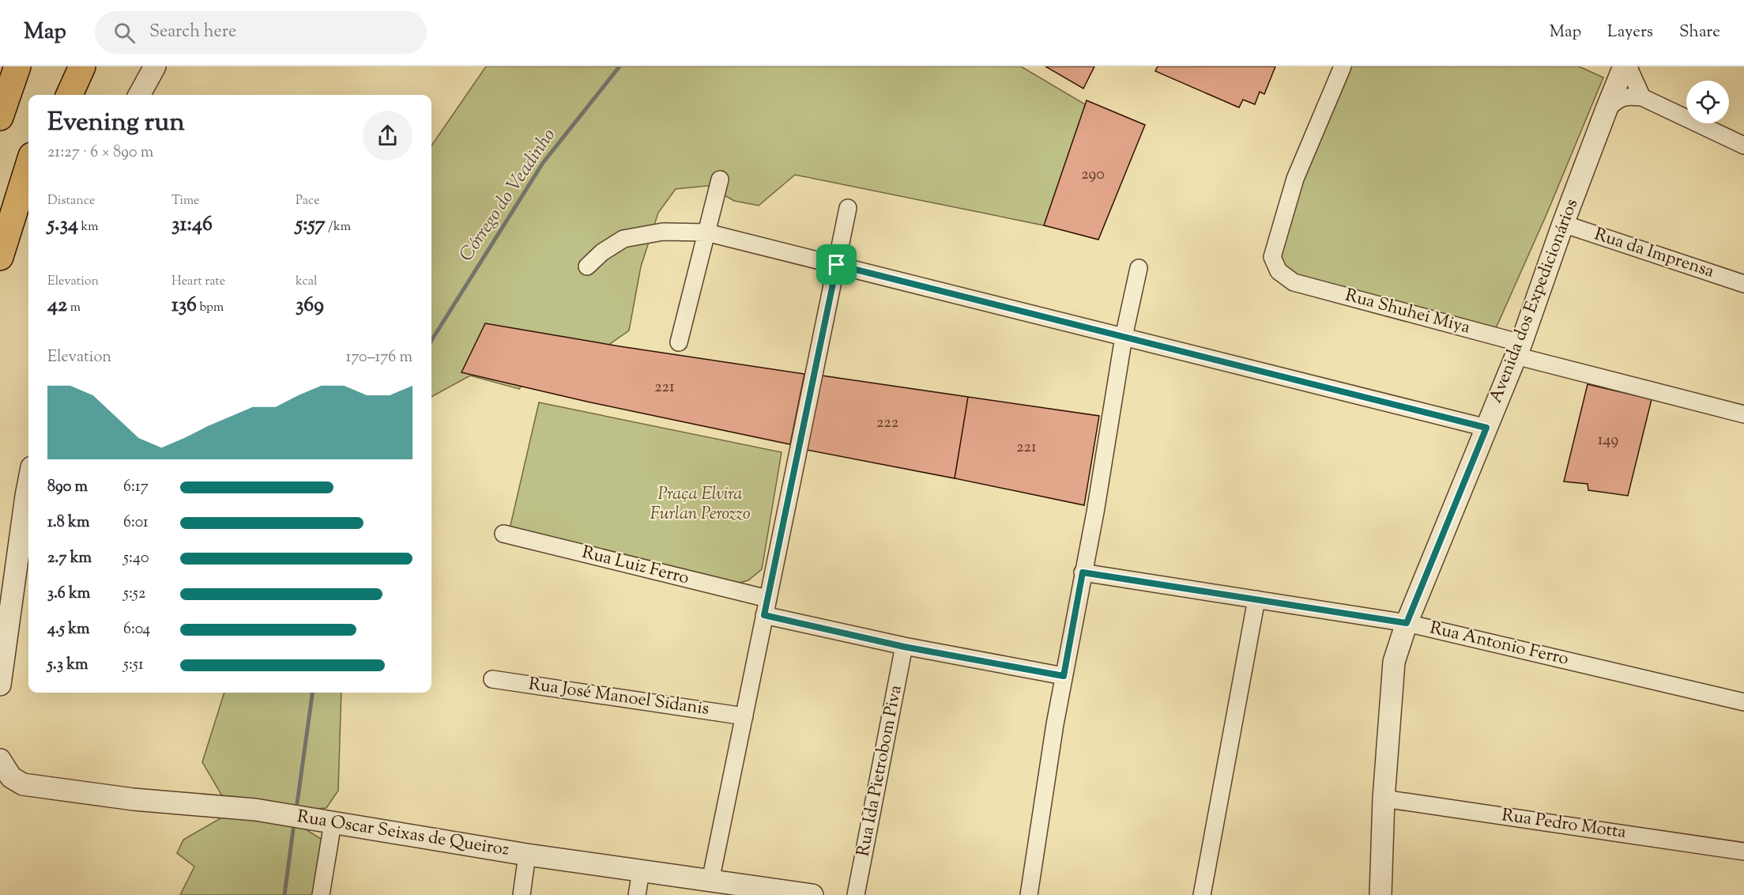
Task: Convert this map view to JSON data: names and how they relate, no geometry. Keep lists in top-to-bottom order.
{
  "streets": {
    "street": [
      "Rua da Imprensa",
      "Avenida dos Expedicionários",
      "Rua Shuhei Miya",
      "Rua Luiz Ferro",
      "Rua Antonio Ferro",
      "Rua José Manoel Sidanis",
      "Rua Ida Pietrobom Piva",
      "Rua Pedro Motta",
      "Rua Oscar Seixas de Queiroz"
    ]
  },
  "crossings": [
    ["Rua da Imprensa", "Avenida dos Expedicionários"],
    ["Avenida dos Expedicionários", "Rua Shuhei Miya"],
    ["Avenida dos Expedicionários", "Rua Antonio Ferro"],
    ["Avenida dos Expedicionários", "Rua Pedro Motta"]
  ],
  "water": ["Córrego do Veadinho"],
  "parks": ["Praça Elvira Furlan Perozzo"],
  "house_numbers": [
    "290",
    "221",
    "222",
    "149",
    "221"
  ],
  "page": {
    "header": "Map",
    "search": "Search here",
    "nav": ["Map", "Layers", "Share"],
    "heading": ["Evening run", "21:27 · 6 × 890 m"],
    "stats": [
      ["Distance", "5.34 km"],
      ["Time", "31:46"],
      ["Pace", "5:57 /km"],
      ["Elevation", "42 m"],
      ["Heart rate", "136 bpm"],
      ["kcal", "369"]
    ],
    "chart": ["Elevation", "170–176 m"],
    "list": [
      {
        "name": "890 m",
        "note": "6:17"
      },
      {
        "name": "1.8 km",
        "note": "6:01"
      },
      {
        "name": "2.7 km",
        "note": "5:40"
      },
      {
        "name": "3.6 km",
        "note": "5:52"
      },
      {
        "name": "4.5 km",
        "note": "6:04"
      },
      {
        "name": "5.3 km",
        "note": "5:51"
      }
    ]
  }
}
